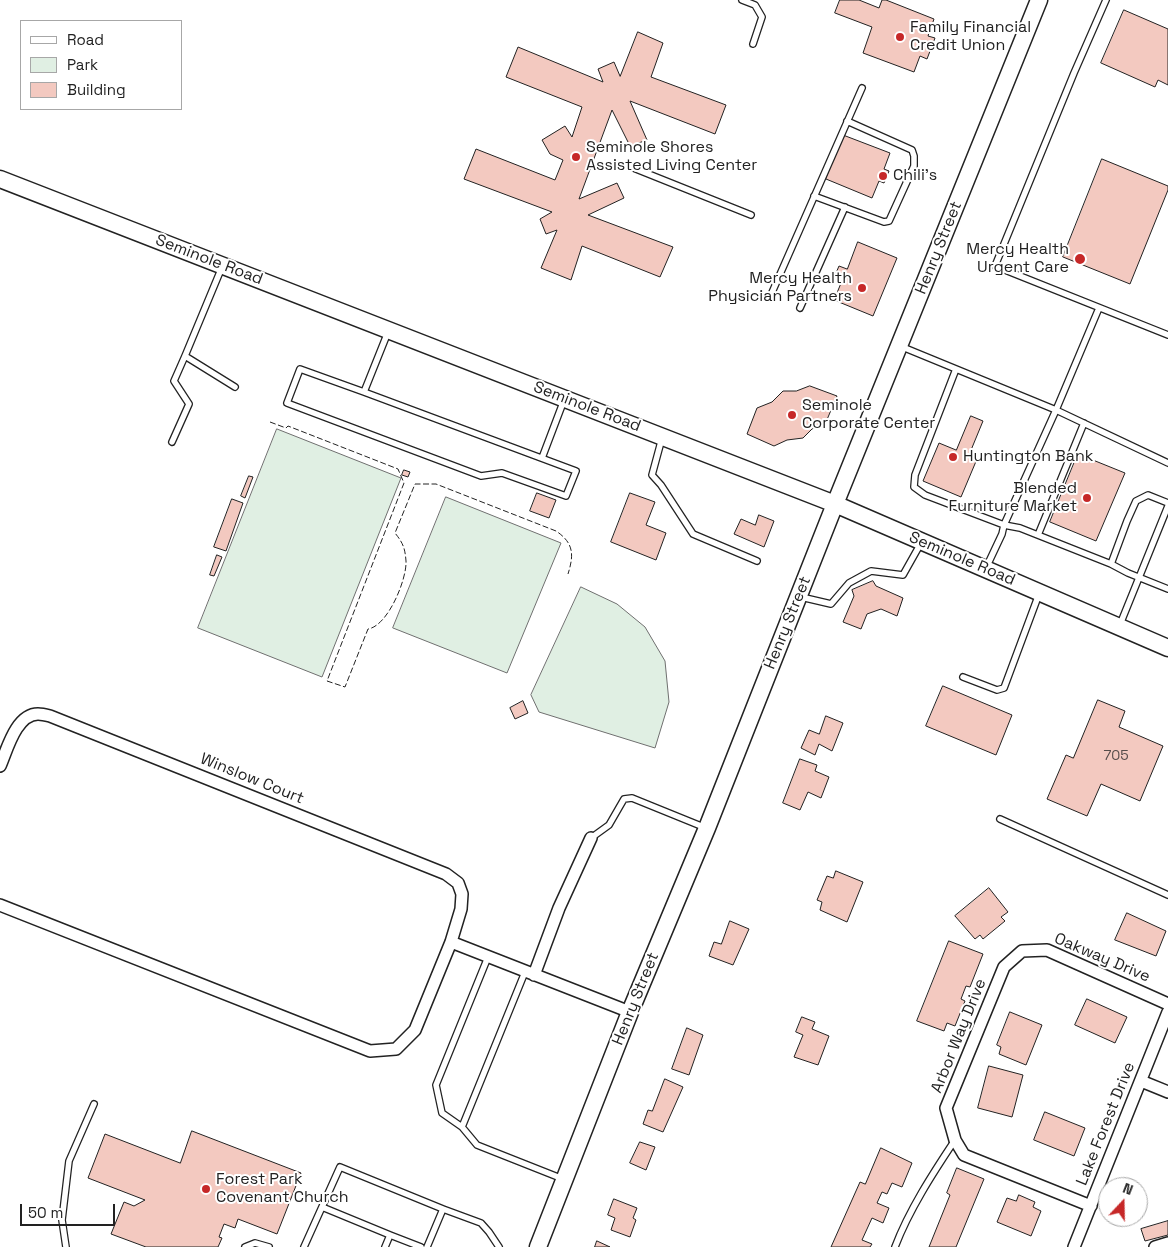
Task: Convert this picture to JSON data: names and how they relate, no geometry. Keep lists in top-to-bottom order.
{
  "streets": {
    "street": [
      "Henry Street",
      "Seminole Road",
      "Winslow Court",
      "Oakway Drive",
      "Arbor Way Drive",
      "Lake Forest Drive"
    ]
  },
  "crossings": [
    ["Henry Street", "Seminole Road"],
    ["Oakway Drive", "Arbor Way Drive"]
  ],
  "places": [
    "Family Financial Credit Union",
    "Seminole Shores Assisted Living Center",
    "Chili's",
    "Mercy Health Urgent Care",
    "Mercy Health Physician Partners",
    "Seminole Corporate Center",
    "Huntington Bank",
    "Blended Furniture Market",
    "Forest Park Covenant Church"
  ],
  "house_numbers": ["705"],
  "legend": ["Road", "Park", "Building"],
  "scale_bar": "50 m",
  "north": "top"
}
